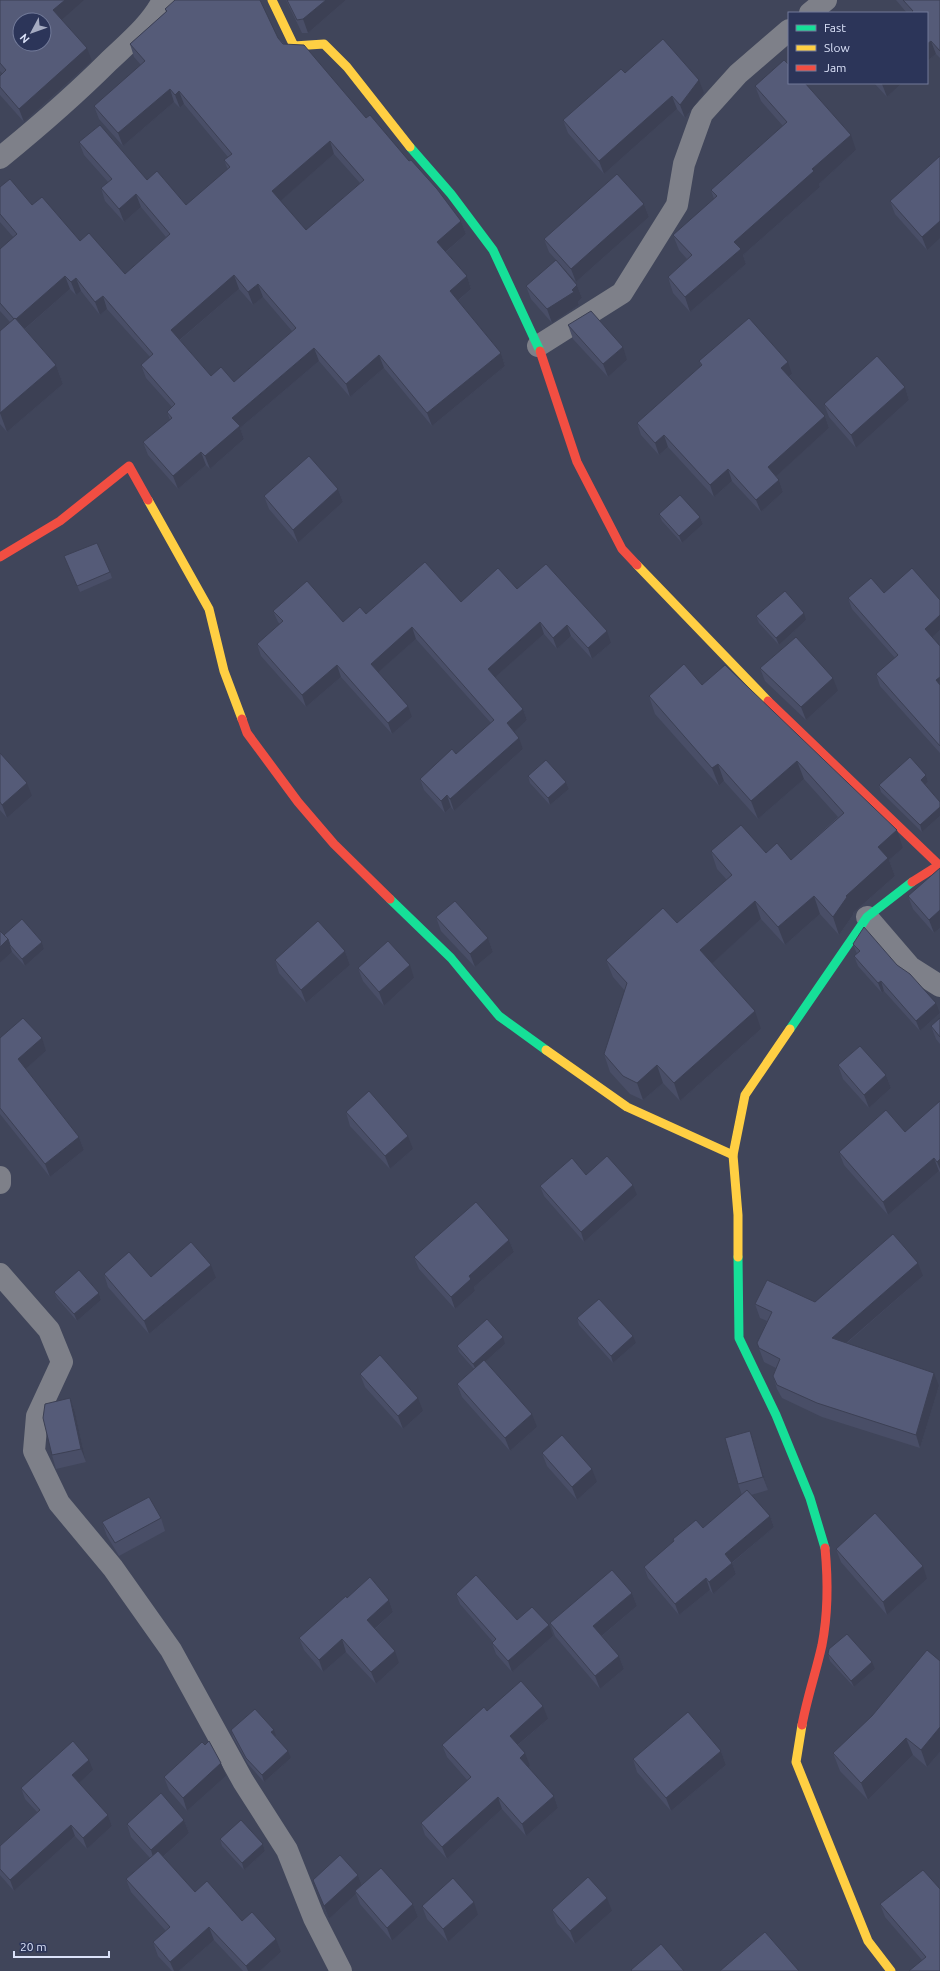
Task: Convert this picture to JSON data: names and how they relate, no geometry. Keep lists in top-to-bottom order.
{
  "legend": ["Fast", "Slow", "Jam"],
  "scale_bar": "20 m",
  "north": "bottom left"
}
